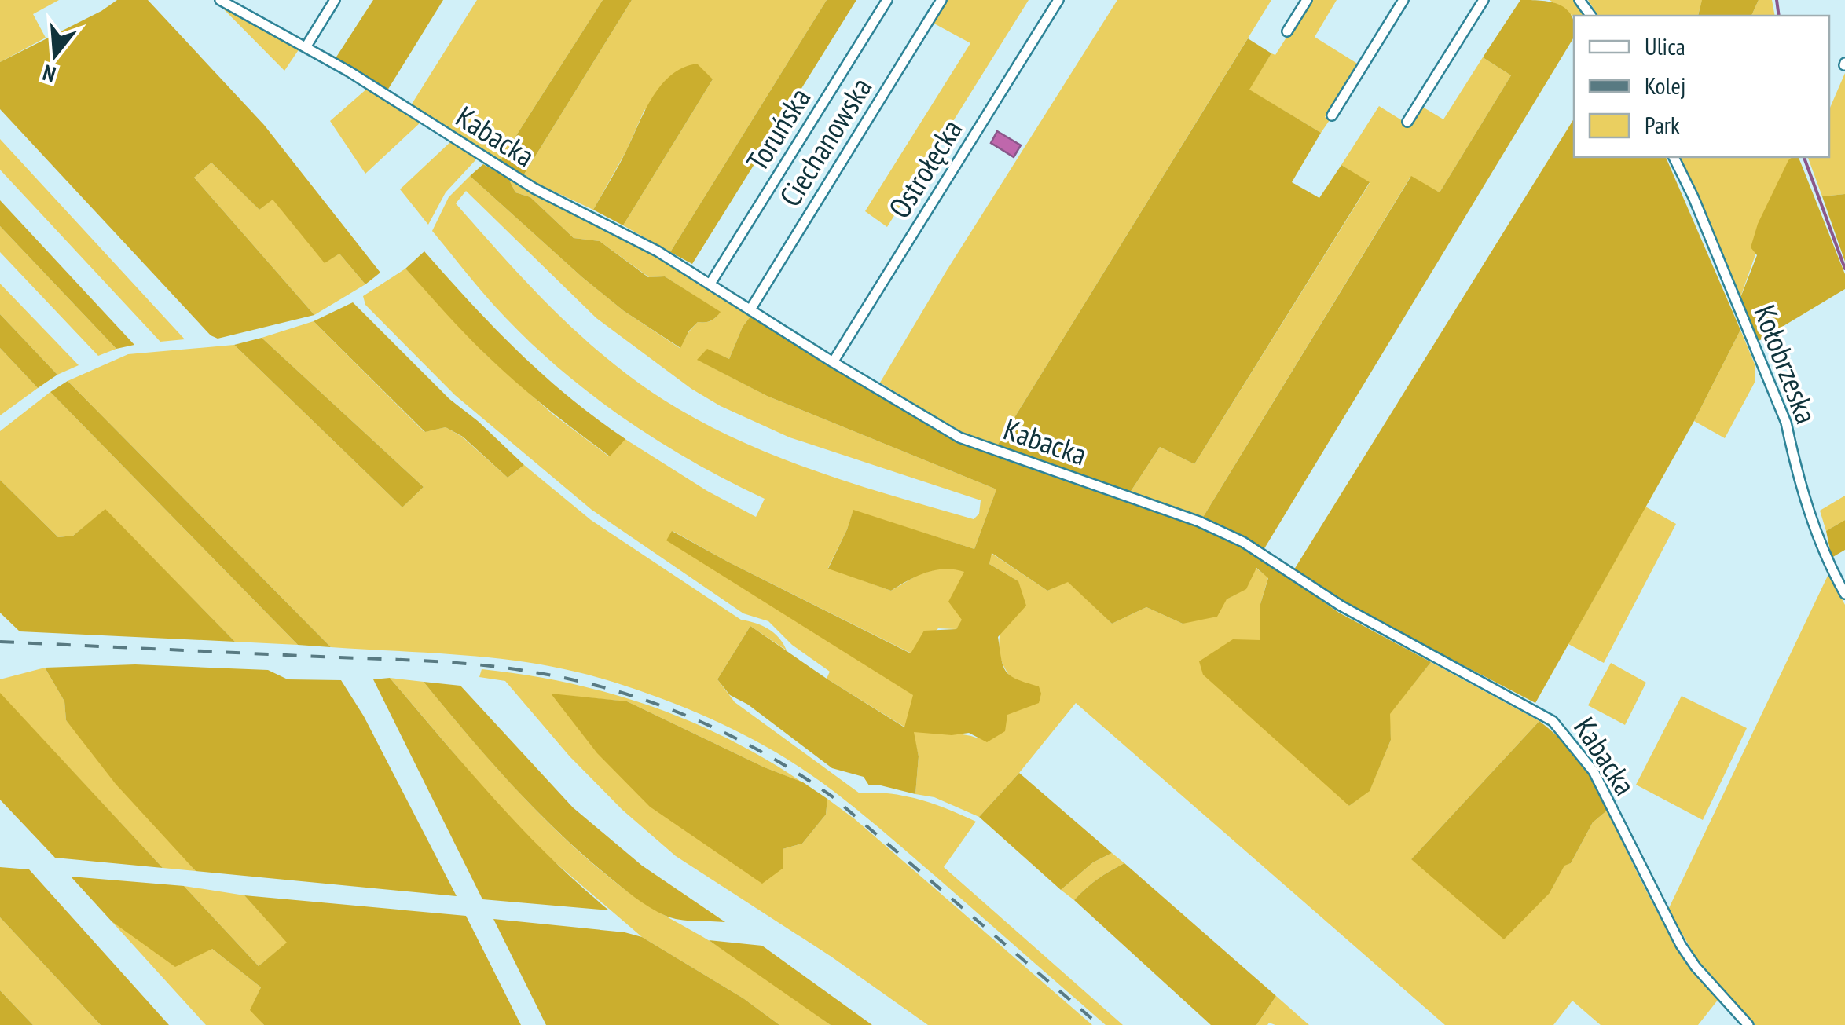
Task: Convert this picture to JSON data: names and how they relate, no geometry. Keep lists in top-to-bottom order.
{
  "streets": {
    "street": [
      "Toruńska",
      "Kabacka",
      "Ciechanowska",
      "Ostrołęcka",
      "Kołobrzeska"
    ]
  },
  "crossings": [
    ["Toruńska", "Kabacka"],
    ["Kabacka", "Ciechanowska"],
    ["Kabacka", "Ostrołęcka"]
  ],
  "legend": ["Ulica", "Kolej", "Park"],
  "north": "bottom"
}
